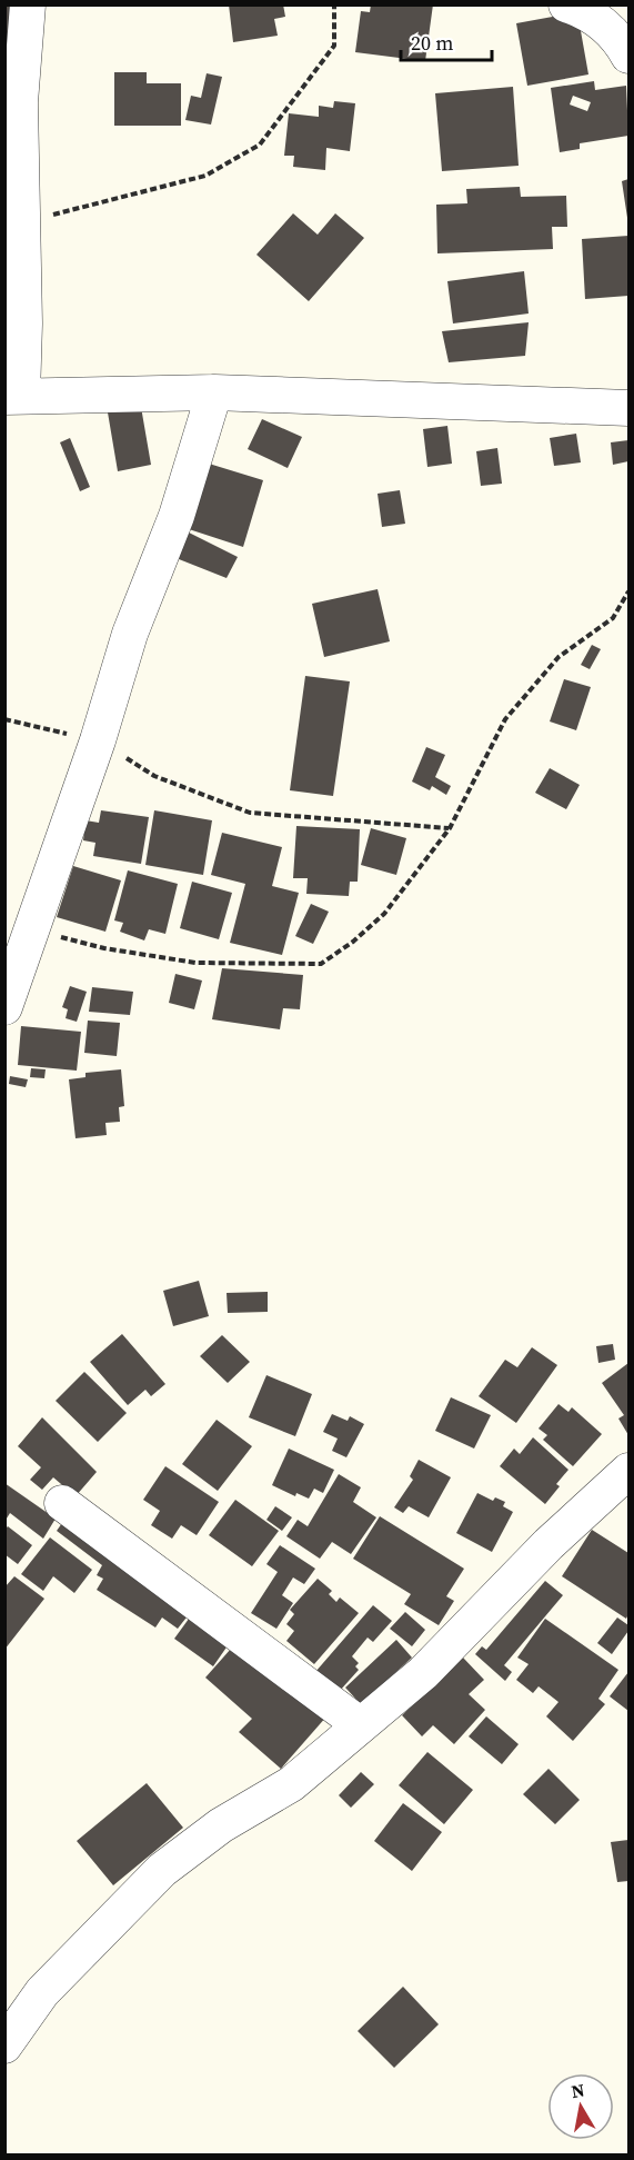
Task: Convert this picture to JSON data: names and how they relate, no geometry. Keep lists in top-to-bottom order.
{
  "scale_bar": "20 m",
  "north": "top"
}
